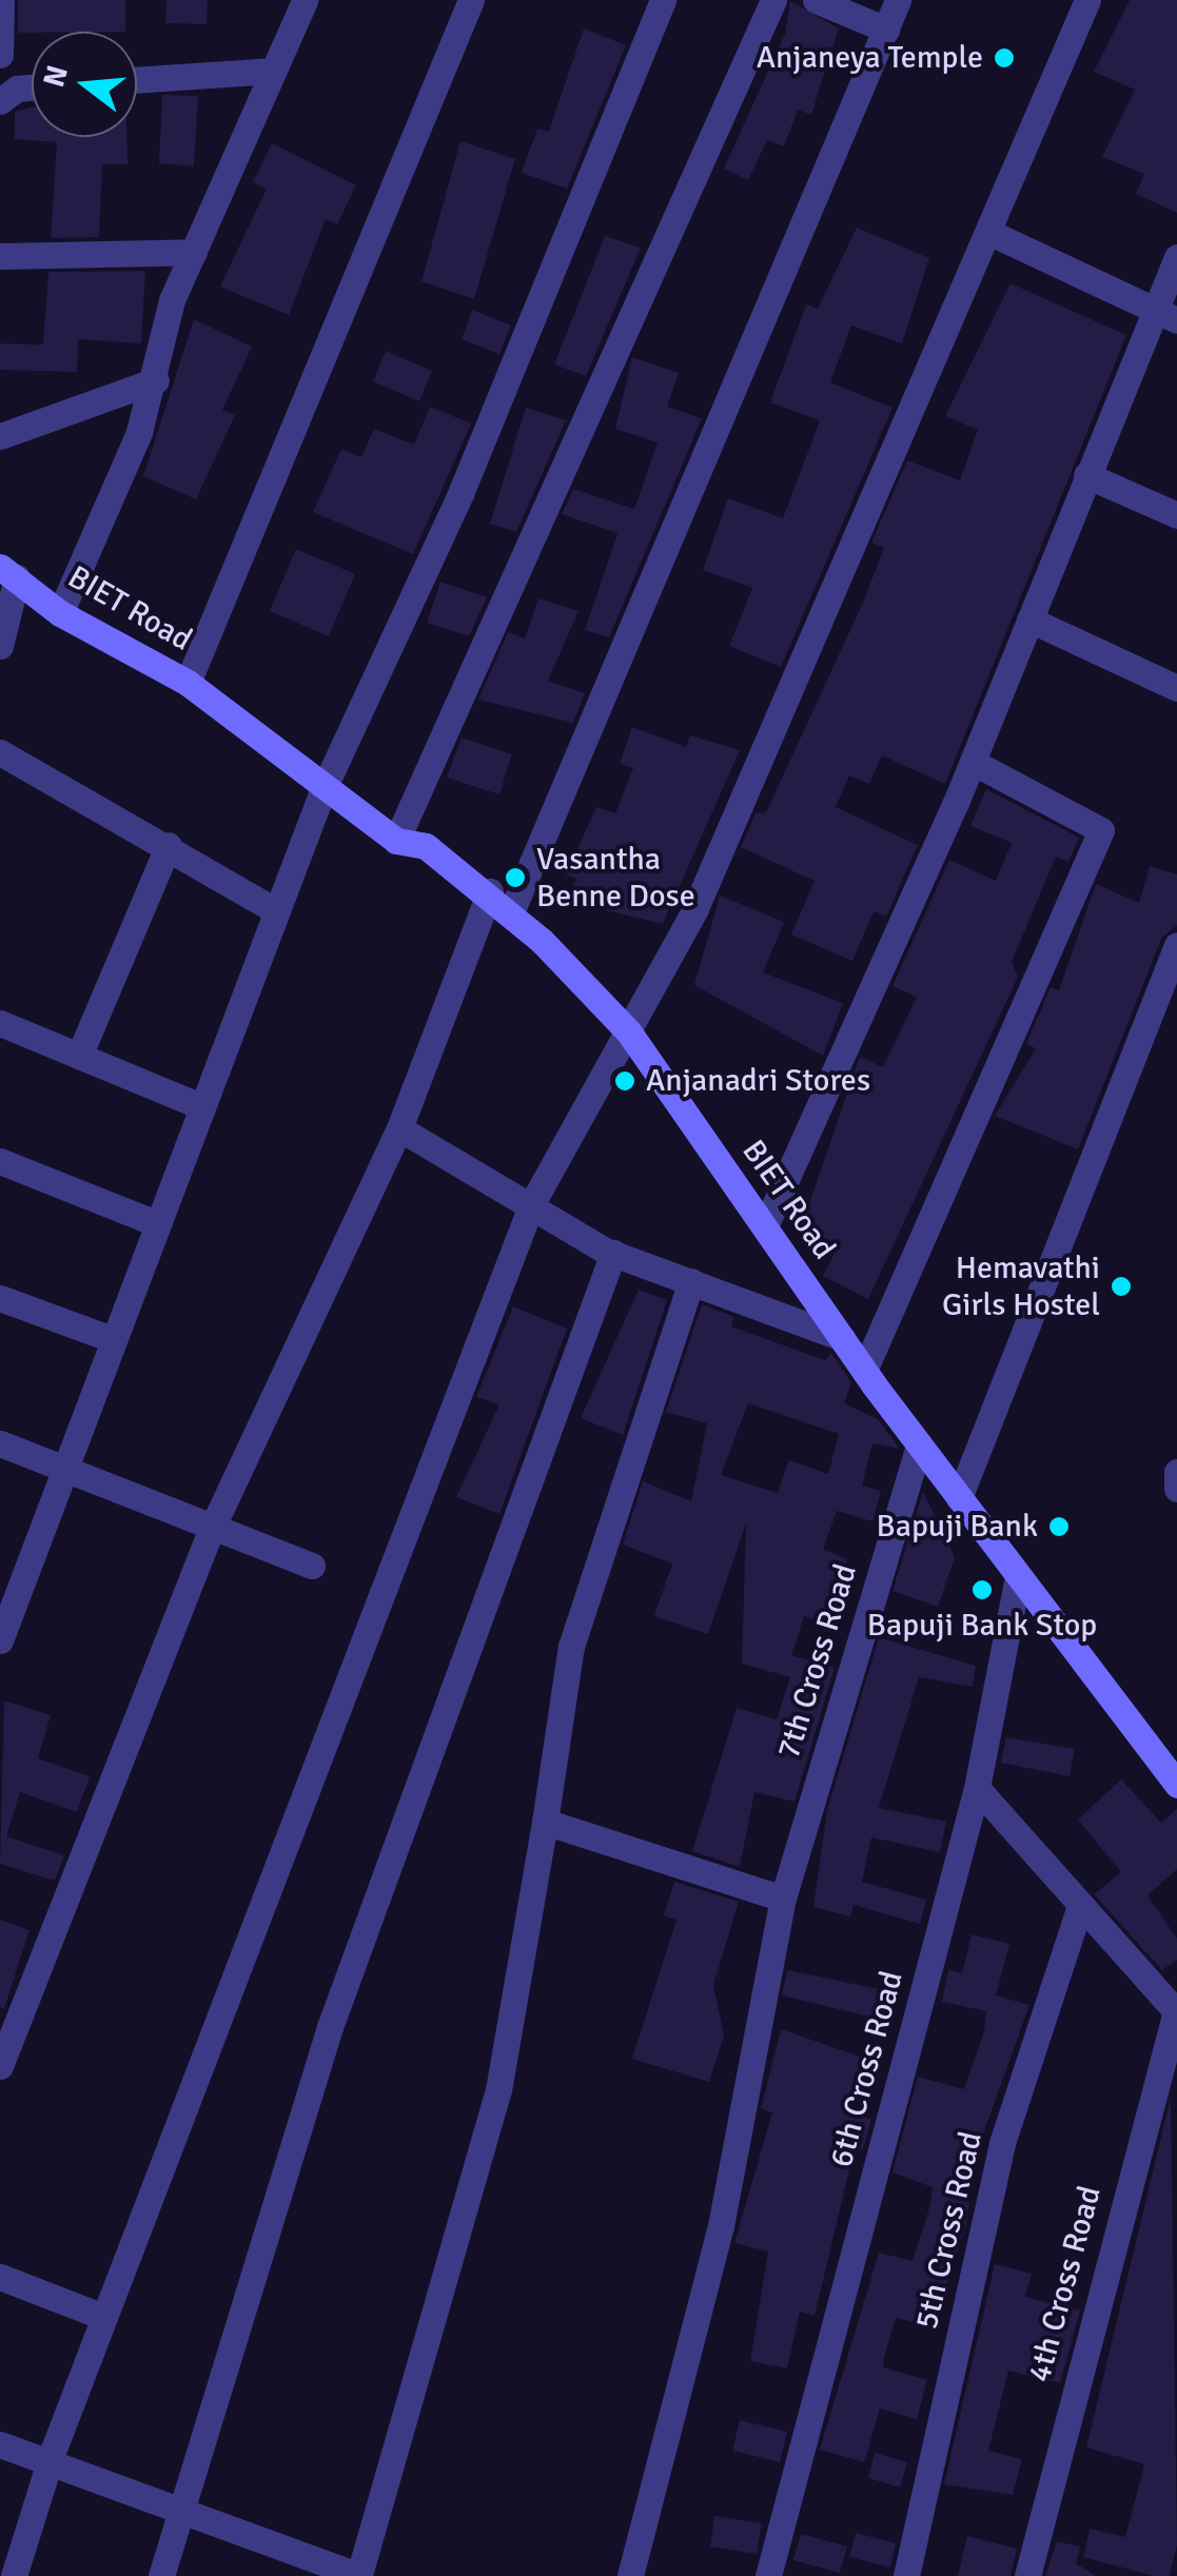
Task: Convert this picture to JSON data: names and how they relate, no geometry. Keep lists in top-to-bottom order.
{
  "streets": {
    "street": [
      "BIET Road",
      "7th Cross Road",
      "6th Cross Road",
      "5th Cross Road",
      "4th Cross Road"
    ]
  },
  "crossings": [
    ["BIET Road", "7th Cross Road"],
    ["BIET Road", "6th Cross Road"]
  ],
  "places": [
    "Anjaneya Temple",
    "Vasantha Benne Dose",
    "Anjanadri Stores",
    "Hemavathi Girls Hostel",
    "Bapuji Bank",
    "Bapuji Bank Stop"
  ],
  "north": "left"
}
